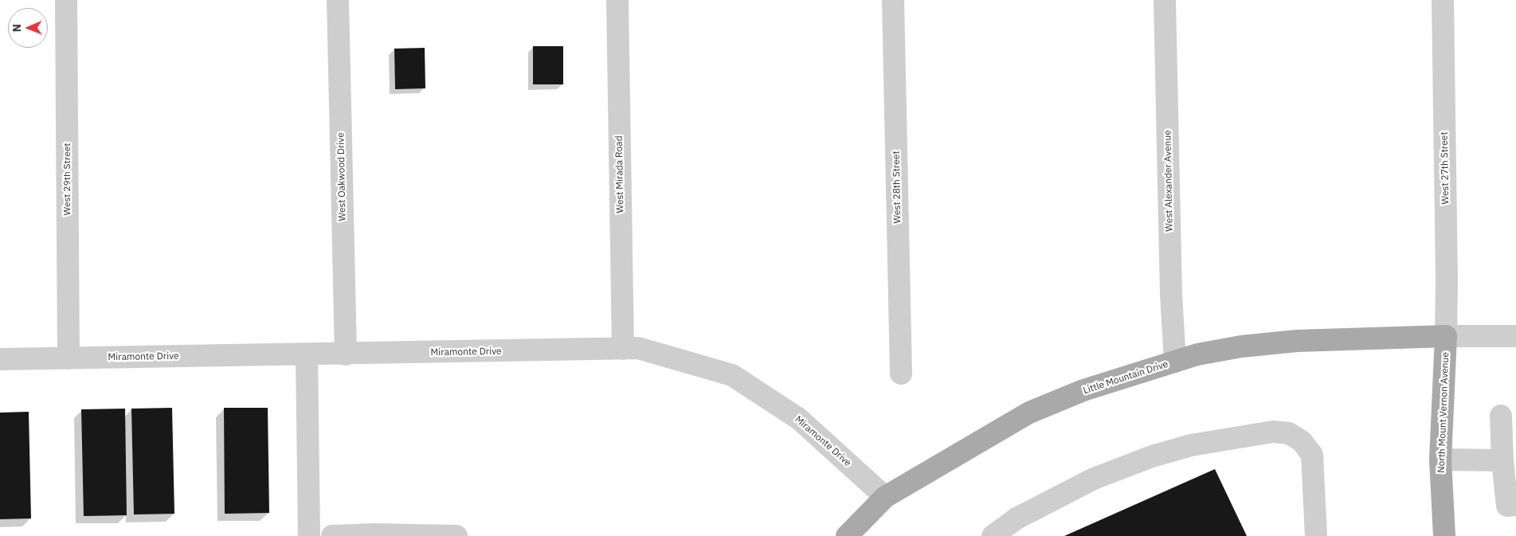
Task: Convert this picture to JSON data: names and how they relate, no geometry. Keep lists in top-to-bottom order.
{
  "streets": {
    "main road": ["Little Mountain Drive", "North Mount Vernon Avenue"],
    "street": [
      "West 27th Street",
      "West Mirada Road",
      "West Oakwood Drive",
      "West 29th Street",
      "West Alexander Avenue",
      "West 28th Street",
      "Miramonte Drive"
    ]
  },
  "crossings": [
    ["West 27th Street", "Little Mountain Drive"],
    ["West 27th Street", "North Mount Vernon Avenue"],
    ["West Mirada Road", "Miramonte Drive"],
    ["West Oakwood Drive", "Miramonte Drive"],
    ["West 29th Street", "Miramonte Drive"],
    ["West Alexander Avenue", "Little Mountain Drive"],
    ["Miramonte Drive", "Little Mountain Drive"],
    ["Little Mountain Drive", "North Mount Vernon Avenue"]
  ],
  "north": "left"
}
